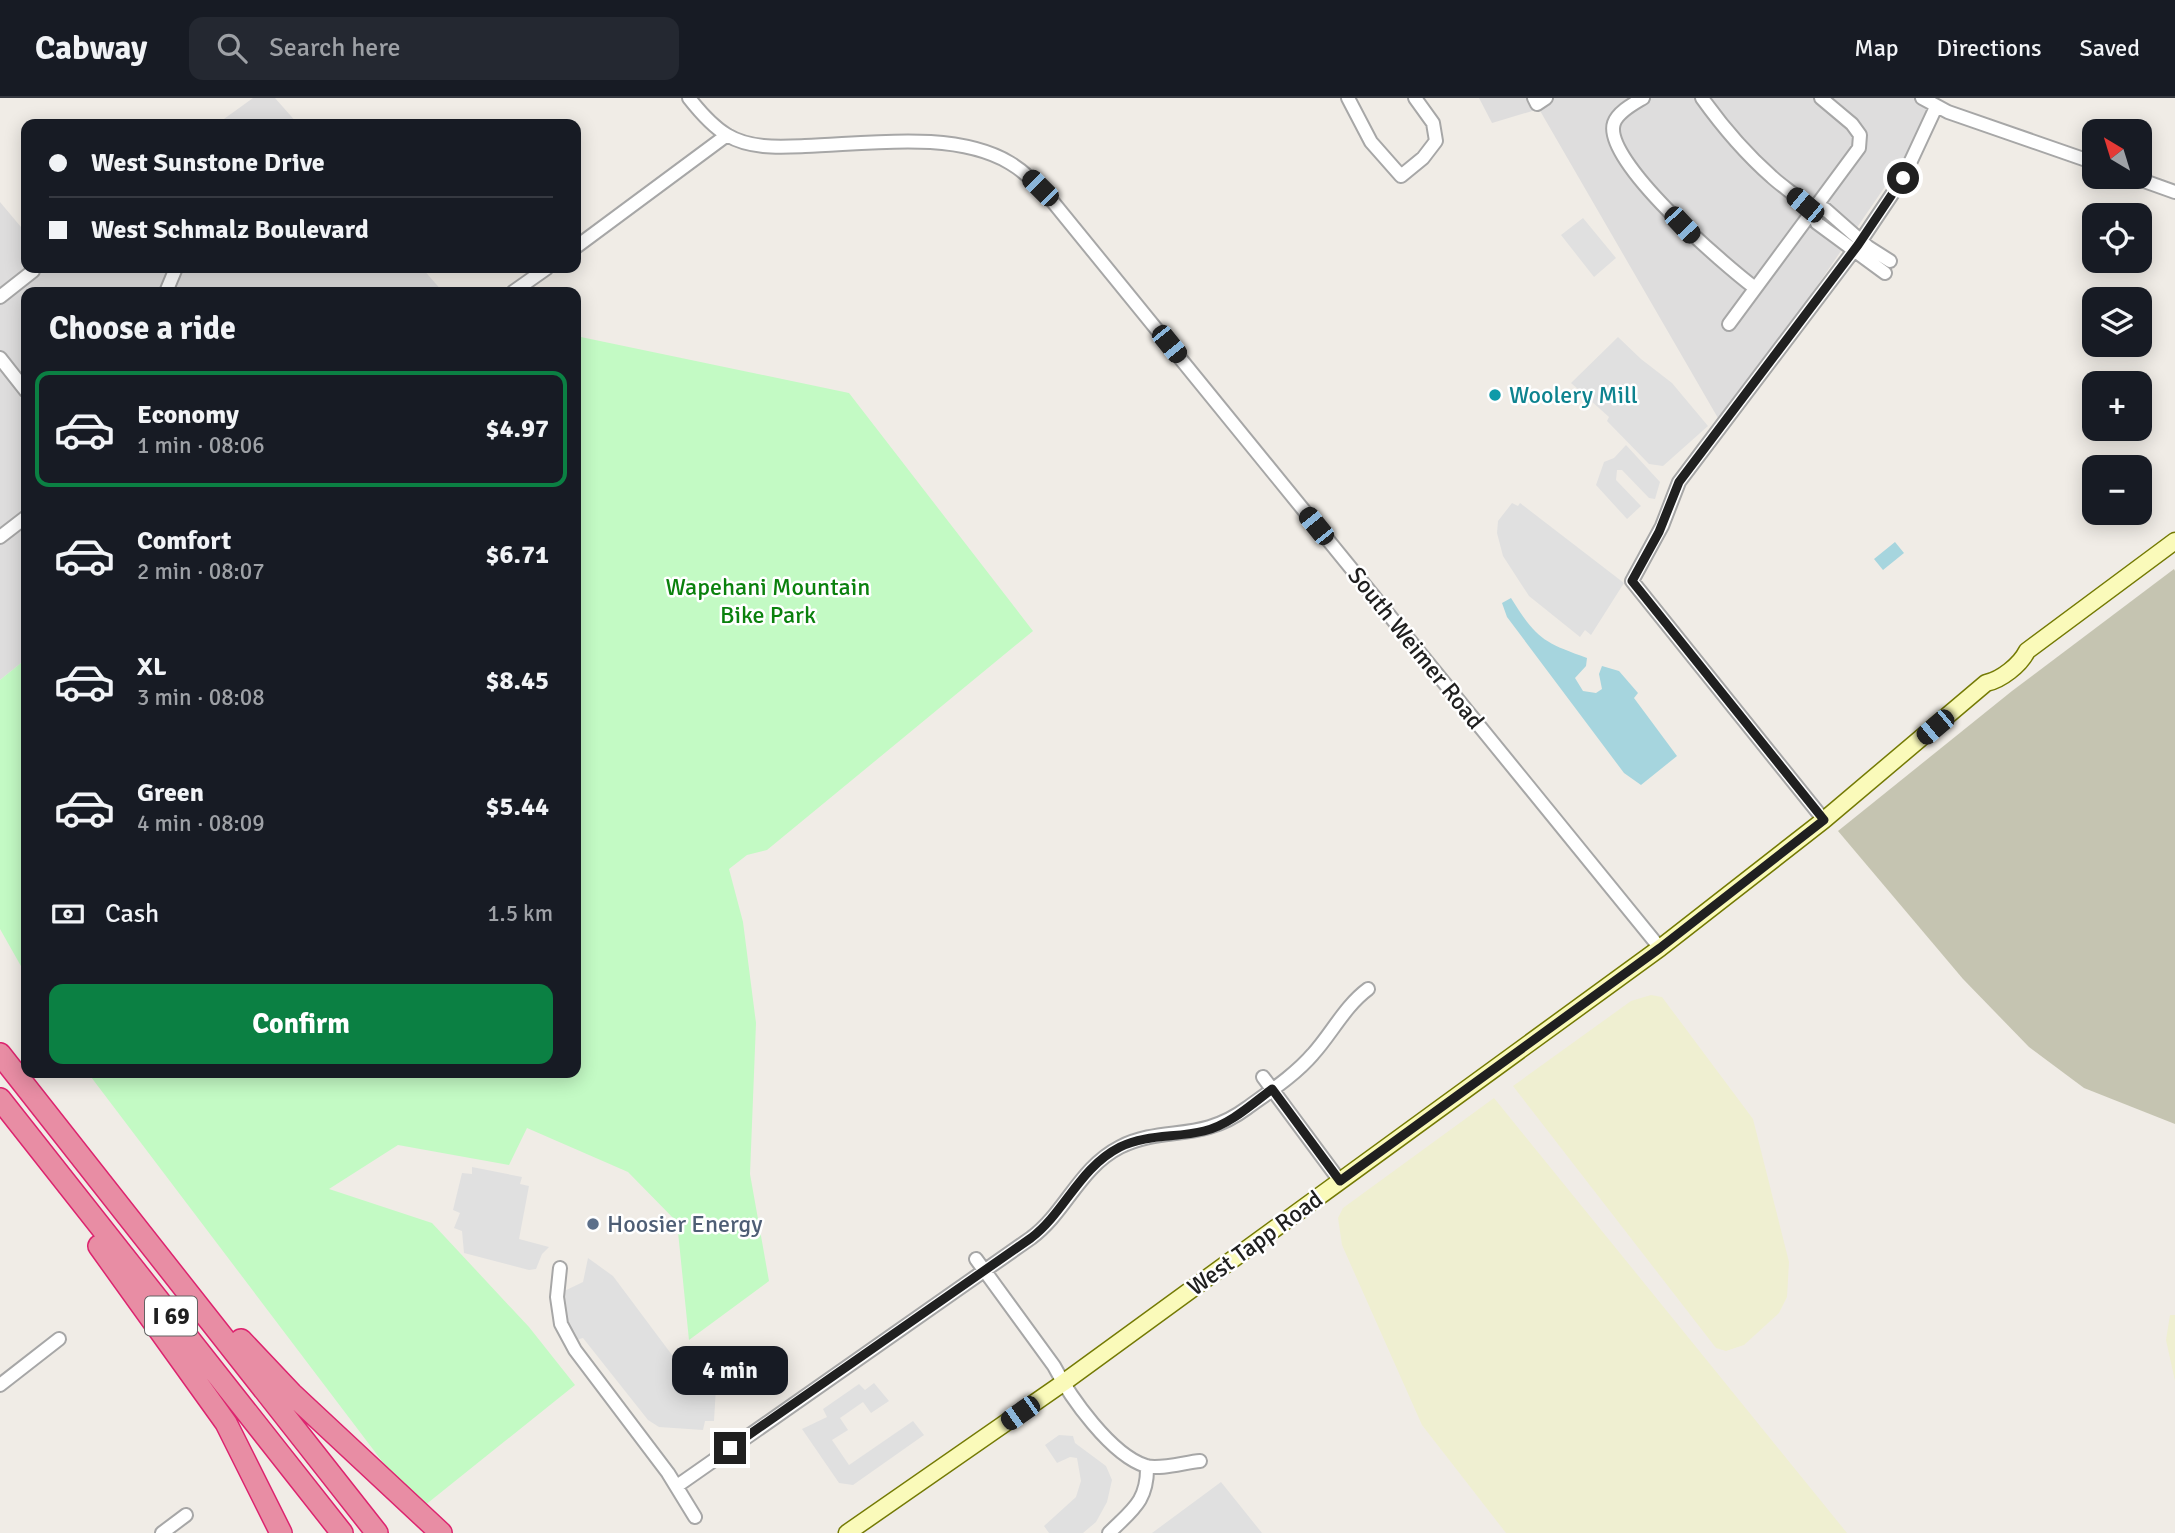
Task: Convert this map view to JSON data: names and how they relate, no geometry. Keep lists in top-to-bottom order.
{
  "streets": {
    "highway": ["I 69"],
    "main road": ["West Tapp Road"],
    "street": ["South Weimer Road"]
  },
  "crossings": [
    ["South Weimer Road", "West Tapp Road"]
  ],
  "parks": ["Wapehani Mountain Bike Park"],
  "places": ["Woolery Mill", "Hoosier Energy"],
  "north": "top left",
  "page": {
    "header": "Cabway",
    "search": "Search here",
    "nav": ["Map", "Directions", "Saved"],
    "map_buttons": ["+", "−"],
    "banner": ["West Sunstone Drive", "West Schmalz Boulevard"],
    "heading": "Choose a ride",
    "list": [
      {
        "name": "Economy",
        "note": "1 min · 08:06",
        "value": "$4.97"
      },
      {
        "name": "Comfort",
        "note": "2 min · 08:07",
        "value": "$6.71"
      },
      {
        "name": "XL",
        "note": "3 min · 08:08",
        "value": "$8.45"
      },
      {
        "name": "Green",
        "note": "4 min · 08:09",
        "value": "$5.44"
      }
    ],
    "pay": ["Cash", "1.5 km"],
    "buttons": "Confirm",
    "bubble": "4 min"
  }
}
